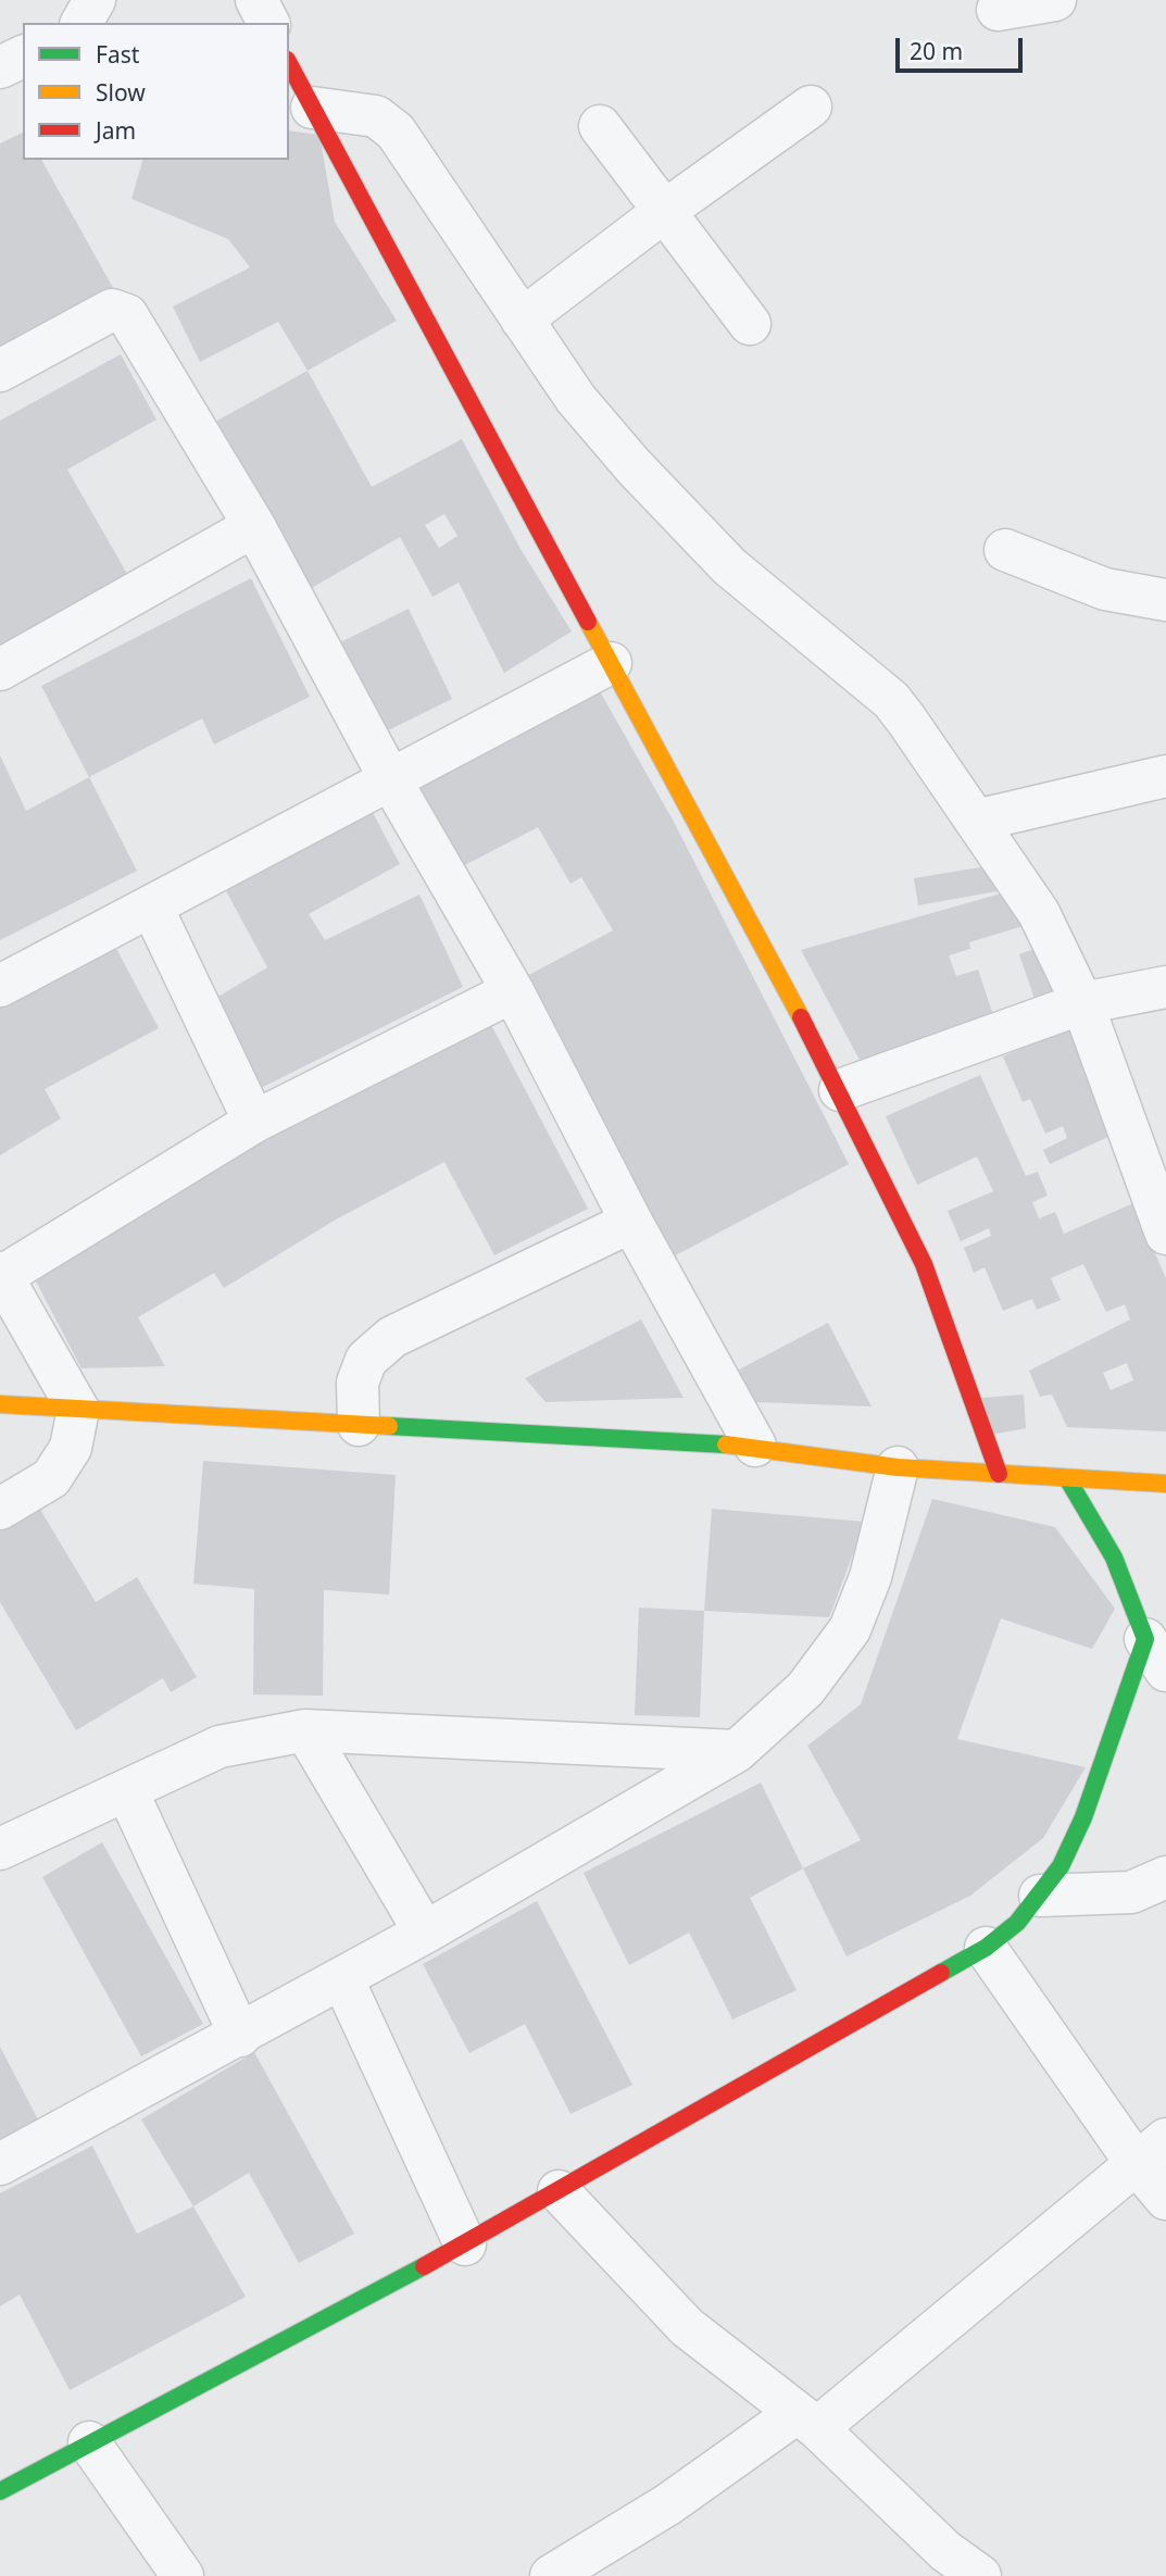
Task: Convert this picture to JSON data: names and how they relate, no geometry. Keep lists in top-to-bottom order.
{
  "legend": ["Fast", "Slow", "Jam"],
  "scale_bar": "20 m"
}
